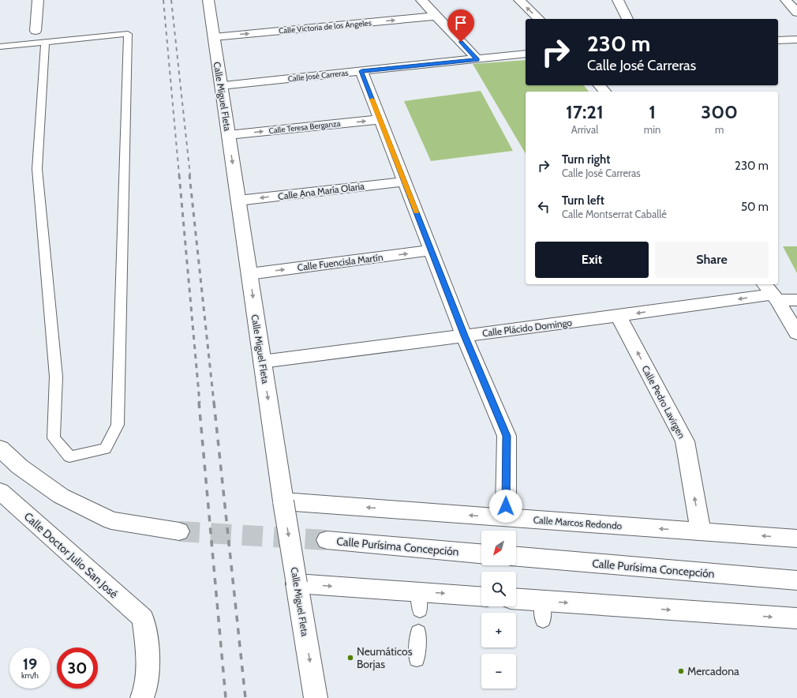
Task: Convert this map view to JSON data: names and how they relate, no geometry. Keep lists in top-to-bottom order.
{
  "streets": {
    "street": [
      "Calle Victoria de los Ángeles",
      "Calle José Carreras",
      "Calle Miguel Fleta",
      "Calle Teresa Berganza",
      "Calle Ana María Olaria",
      "Calle Fuencisla Martín",
      "Calle Plácido Domingo",
      "Calle Pedro Lavirgen",
      "Calle Marcos Redondo",
      "Calle Purísima Concepción",
      "Calle Doctor Julio San José"
    ]
  },
  "crossings": [
    ["Calle Victoria de los Ángeles", "Calle Miguel Fleta"],
    ["Calle José Carreras", "Calle Miguel Fleta"],
    ["Calle Miguel Fleta", "Calle Teresa Berganza"],
    ["Calle Miguel Fleta", "Calle Ana María Olaria"],
    ["Calle Miguel Fleta", "Calle Fuencisla Martín"],
    ["Calle Miguel Fleta", "Calle Plácido Domingo"],
    ["Calle Miguel Fleta", "Calle Marcos Redondo"],
    ["Calle Plácido Domingo", "Calle Pedro Lavirgen"],
    ["Calle Pedro Lavirgen", "Calle Marcos Redondo"]
  ],
  "one_way": [
    "Calle Victoria de los Ángeles",
    "Calle Miguel Fleta",
    "Calle Teresa Berganza",
    "Calle Ana María Olaria",
    "Calle Fuencisla Martín"
  ],
  "places": ["Neumáticos Borjas", "Mercadona"],
  "north": "bottom left",
  "page": {
    "turn": ["230 m", "Calle José Carreras"],
    "eta": [
      "17:21",
      "Arrival",
      "1",
      "min",
      "300",
      "m"
    ],
    "list": [
      {
        "name": "Turn right",
        "note": "Calle José Carreras",
        "value": "230 m"
      },
      {
        "name": "Turn left",
        "note": "Calle Montserrat Caballé",
        "value": "50 m"
      }
    ],
    "buttons": ["Exit", "Share"],
    "map_buttons": ["+", "−"],
    "speed": "19 km/h",
    "limit": "30"
  }
}
